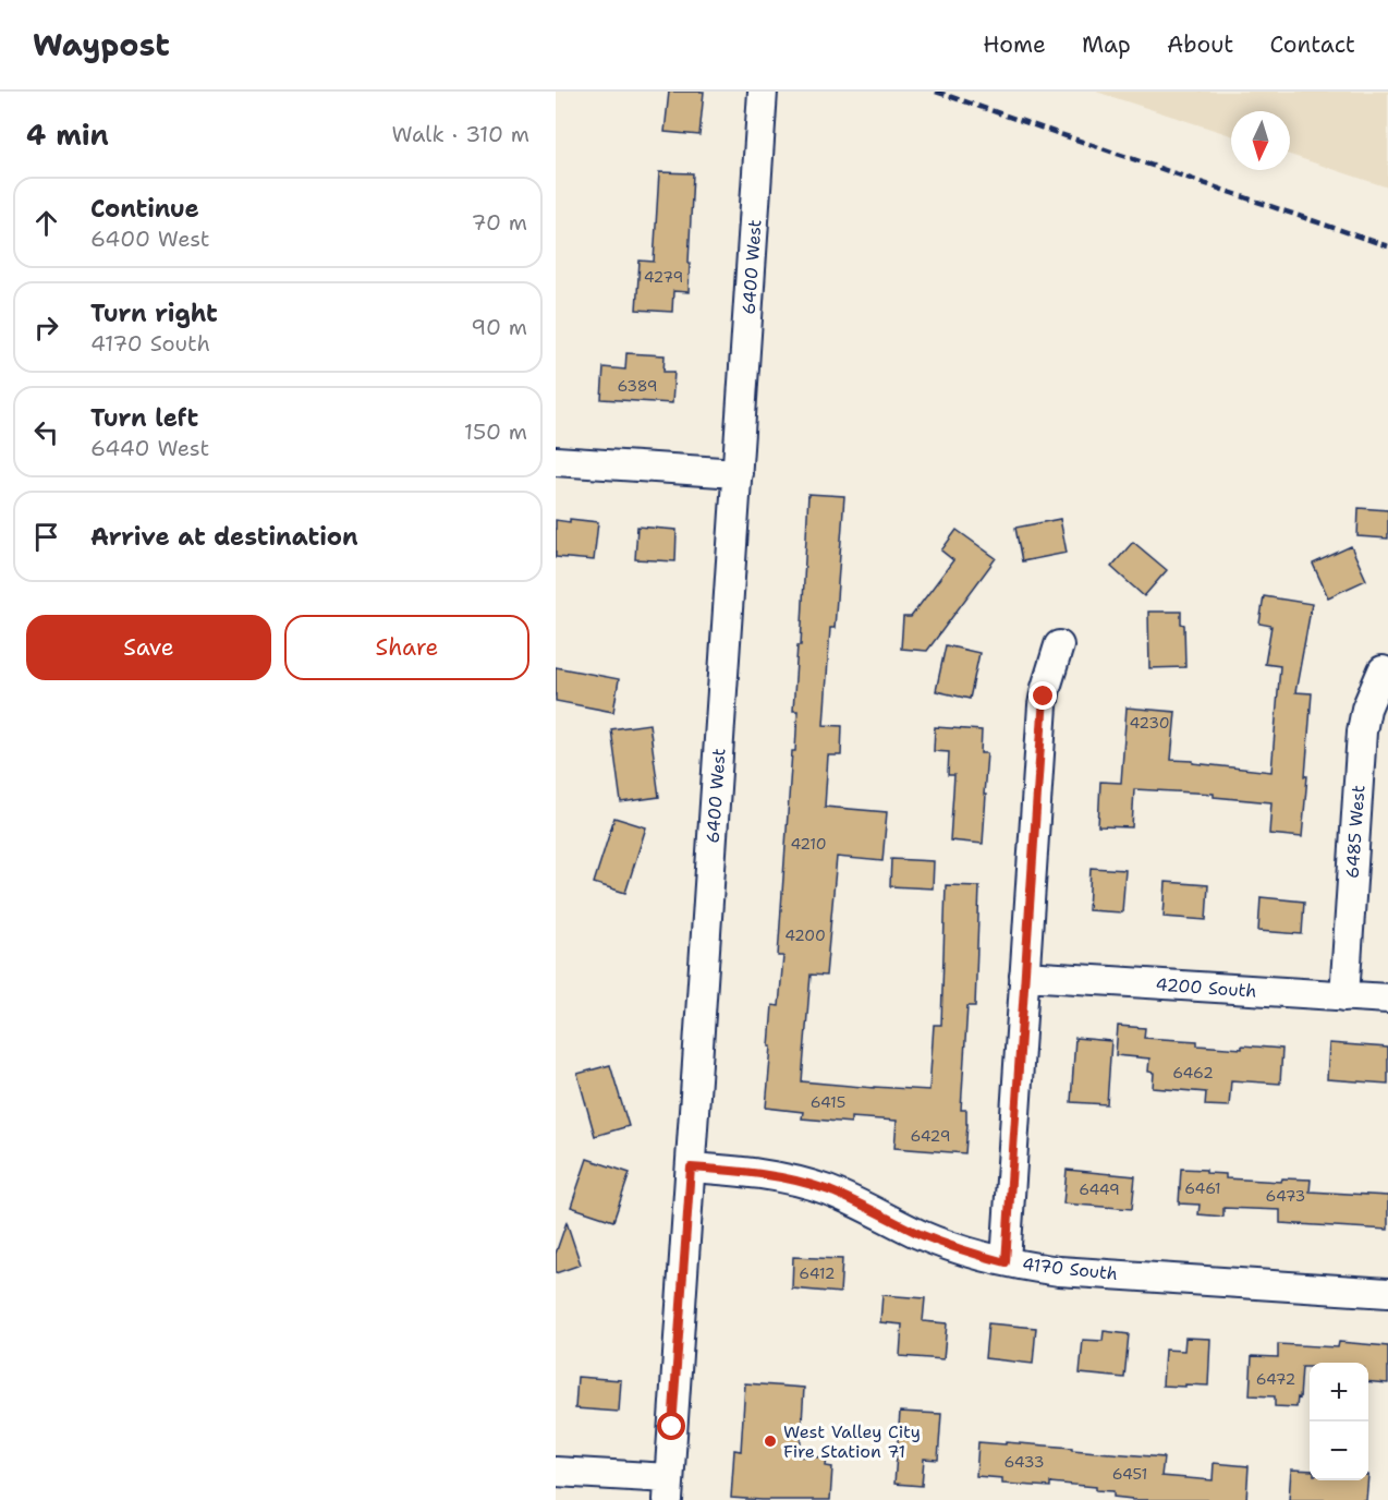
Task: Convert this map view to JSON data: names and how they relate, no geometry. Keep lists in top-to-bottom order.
{
  "streets": {
    "street": [
      "6400 West",
      "6485 West",
      "4200 South",
      "4170 South"
    ]
  },
  "crossings": [
    ["6400 West", "4170 South"],
    ["6485 West", "4200 South"]
  ],
  "places": ["West Valley City Fire Station 71"],
  "house_numbers": [
    "4279",
    "6389",
    "4230",
    "4210",
    "4200",
    "6462",
    "6415",
    "6429",
    "6461",
    "6449",
    "6473",
    "6412",
    "6472",
    "6433",
    "6451"
  ],
  "north": "bottom",
  "page": {
    "header": "Waypost",
    "nav": [
      "Home",
      "Map",
      "About",
      "Contact"
    ],
    "heading": ["4 min", "Walk · 310 m"],
    "list": [
      ["Continue", "6400 West", "70 m"],
      ["Turn right", "4170 South", "90 m"],
      ["Turn left", "6440 West", "150 m"],
      "Arrive at destination"
    ],
    "buttons": ["Save", "Share"],
    "map_buttons": ["+", "−"]
  }
}
